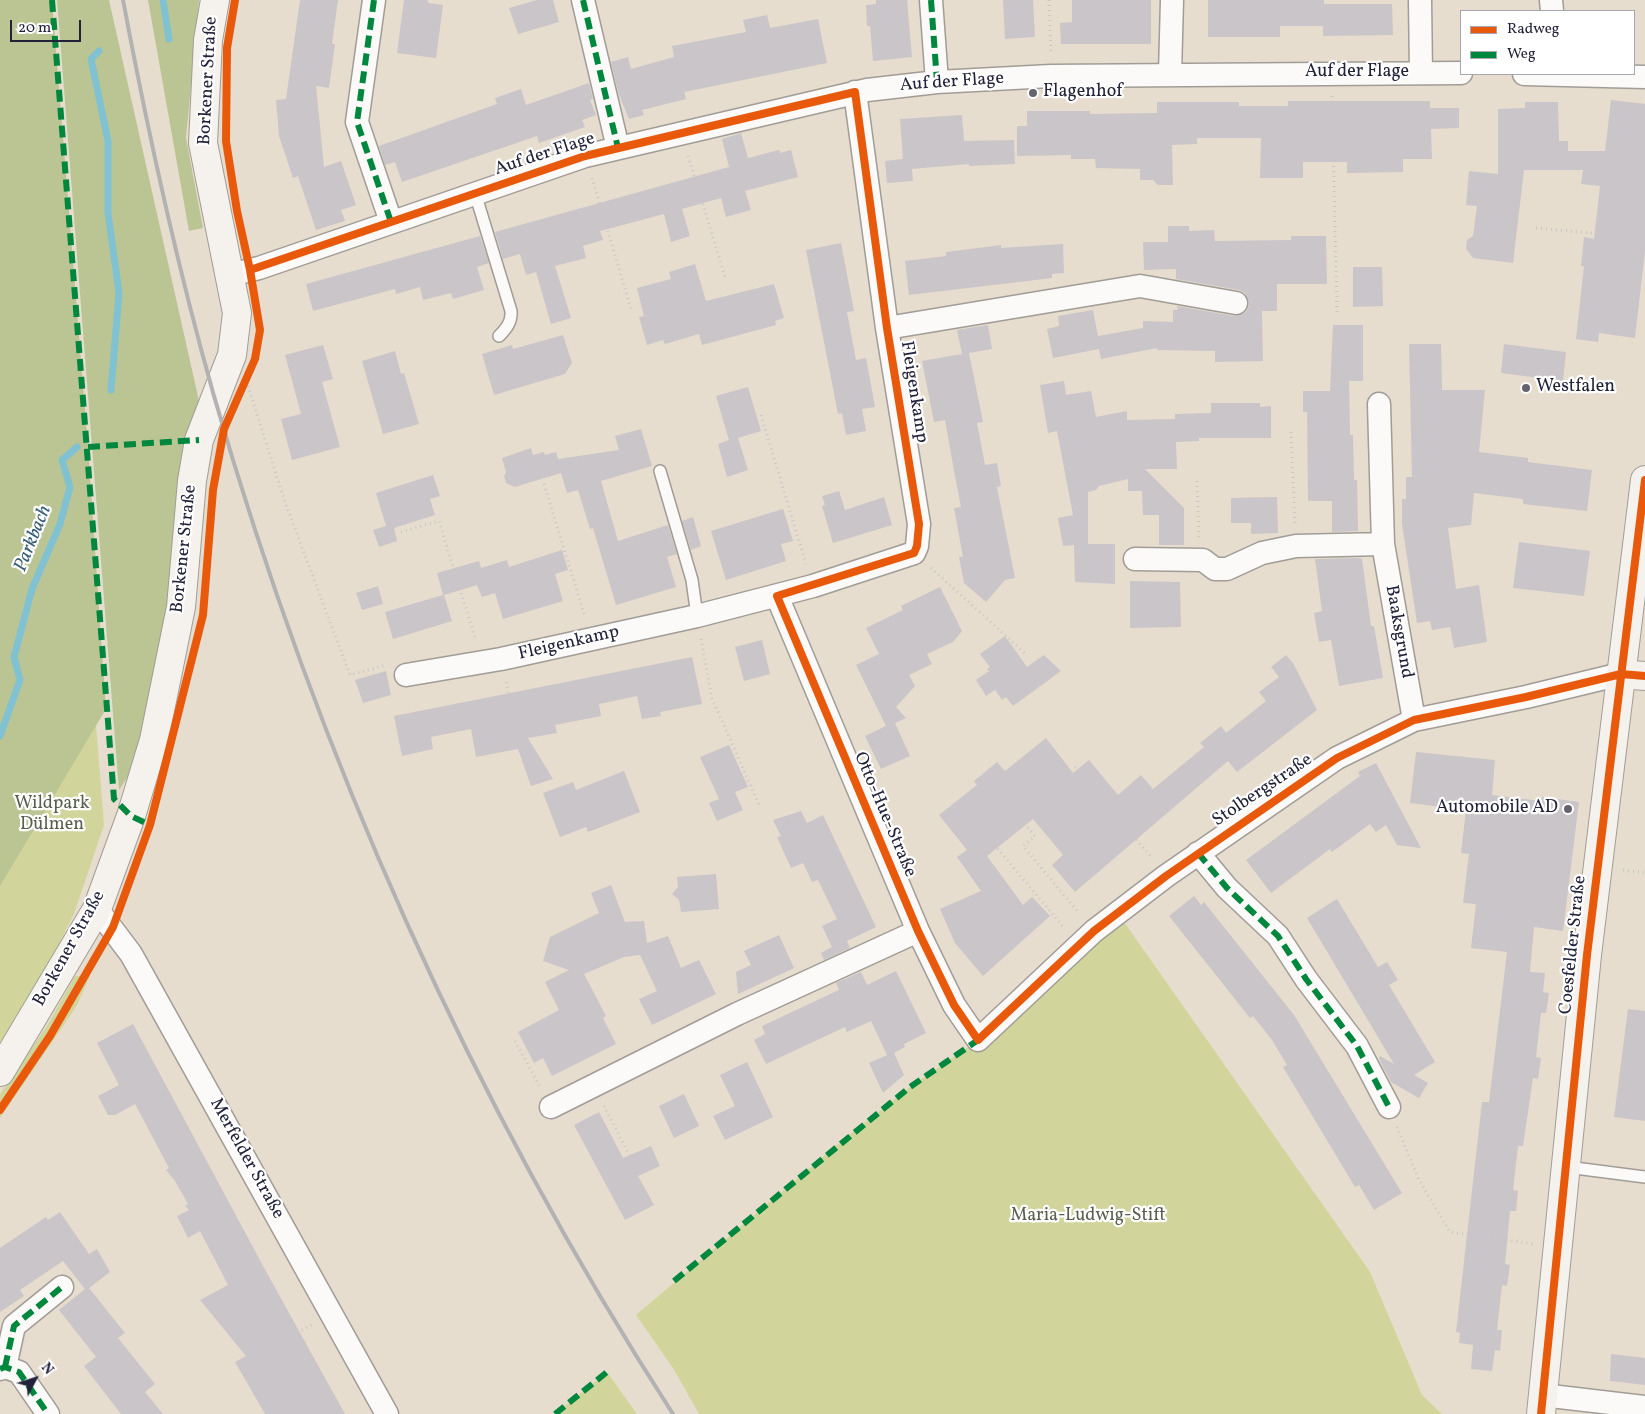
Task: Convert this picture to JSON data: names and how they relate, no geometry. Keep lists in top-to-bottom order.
{
  "streets": {
    "street": [
      "Auf der Flage",
      "Borkener Straße",
      "Fleigenkamp",
      "Baaksgrund",
      "Stolbergstraße",
      "Otto-Hue-Straße",
      "Coesfelder Straße",
      "Merfelder Straße"
    ]
  },
  "crossings": [
    ["Auf der Flage", "Borkener Straße"],
    ["Auf der Flage", "Fleigenkamp"],
    ["Borkener Straße", "Merfelder Straße"],
    ["Fleigenkamp", "Otto-Hue-Straße"],
    ["Baaksgrund", "Stolbergstraße"],
    ["Stolbergstraße", "Otto-Hue-Straße"],
    ["Stolbergstraße", "Coesfelder Straße"]
  ],
  "water": ["Parkbach"],
  "parks": ["Wildpark Dülmen", "Maria-Ludwig-Stift"],
  "places": ["Flagenhof", "Westfalen", "Automobile AD"],
  "legend": ["Radweg", "Weg"],
  "scale_bar": "20 m",
  "north": "top right"
}
